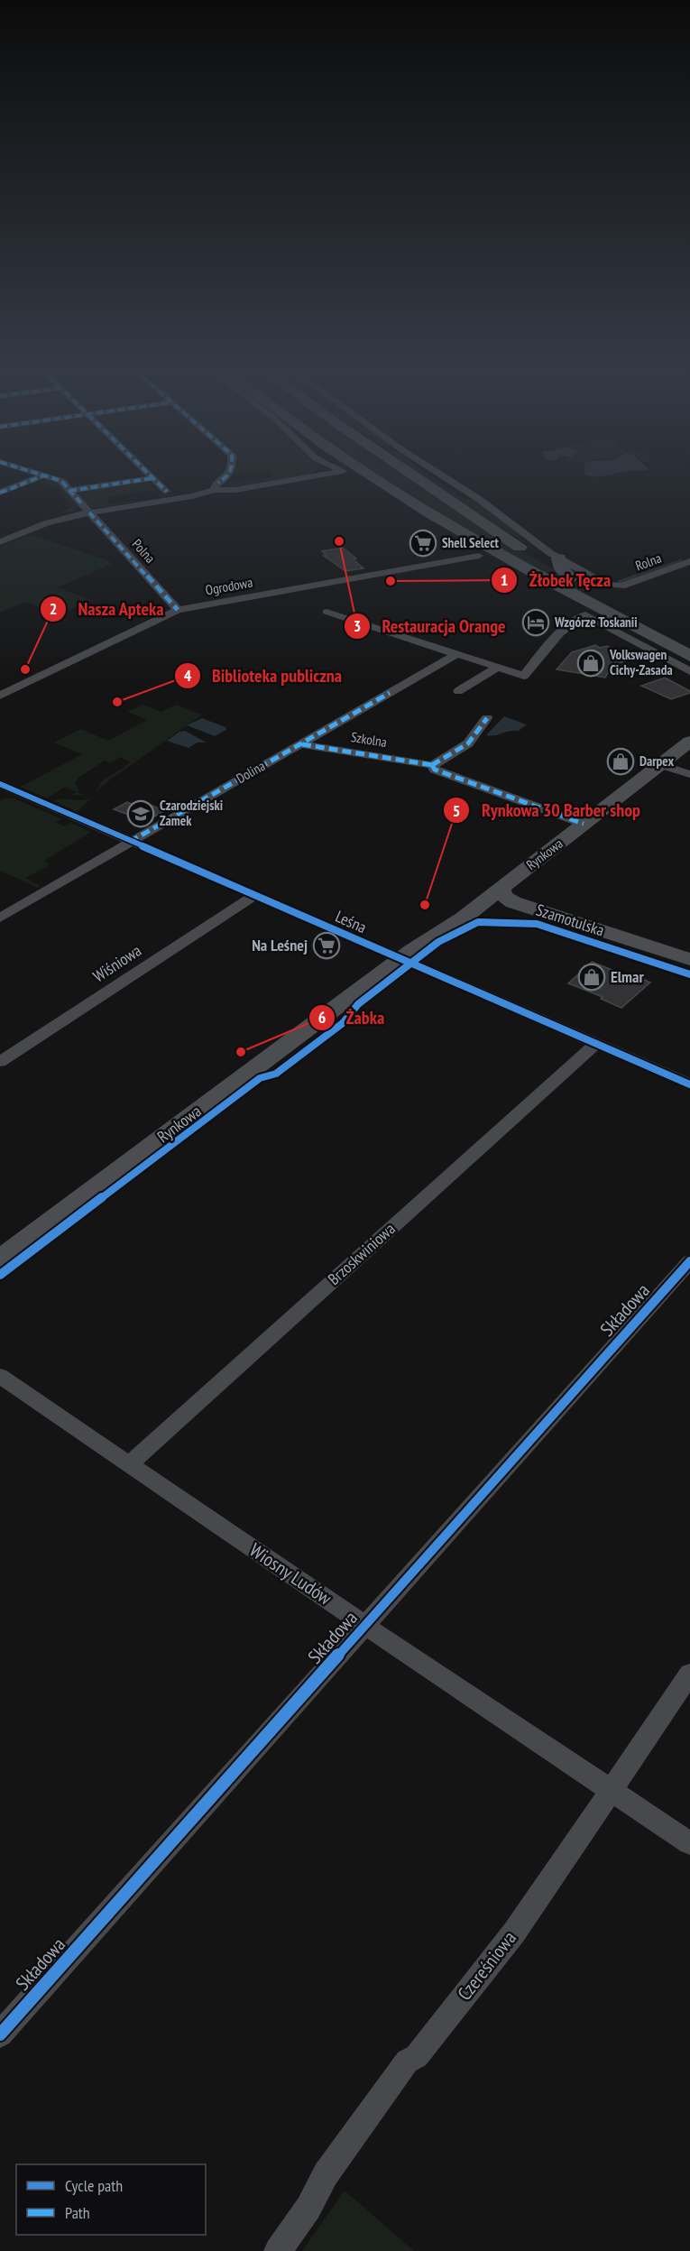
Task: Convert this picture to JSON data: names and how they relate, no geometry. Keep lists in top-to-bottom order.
{
  "streets": {
    "street": [
      "Polna",
      "Rolna",
      "Ogrodowa",
      "Szkolna",
      "Dolina",
      "Rynkowa",
      "Szamotulska",
      "Leśna",
      "Wiśniowa",
      "Brzoskwiniowa",
      "Składowa",
      "Wiosny Ludów",
      "Czereśniowa"
    ]
  },
  "crossings": [
    ["Polna", "Ogrodowa"],
    ["Szkolna", "Dolina"],
    ["Szkolna", "Rynkowa"],
    ["Dolina", "Leśna"],
    ["Rynkowa", "Szamotulska"],
    ["Rynkowa", "Leśna"],
    ["Leśna", "Wiśniowa"],
    ["Leśna", "Brzoskwiniowa"],
    ["Brzoskwiniowa", "Wiosny Ludów"],
    ["Składowa", "Wiosny Ludów"],
    ["Wiosny Ludów", "Czereśniowa"]
  ],
  "places": {
    "other": [
      "Restauracja Orange",
      "Żłobek Tęcza",
      "Nasza Apteka",
      "Biblioteka publiczna",
      "Rynkowa 30 Barber shop",
      "Żabka"
    ],
    "supermarket": ["Shell Select", "Na Leśnej"],
    "hotel": ["Wzgórze Toskanii"],
    "shop": ["Volkswagen Cichy-Zasada", "Darpex", "Elmar"],
    "school or university": ["Czarodziejski Zamek"]
  },
  "legend": ["Cycle path", "Path"]
}
